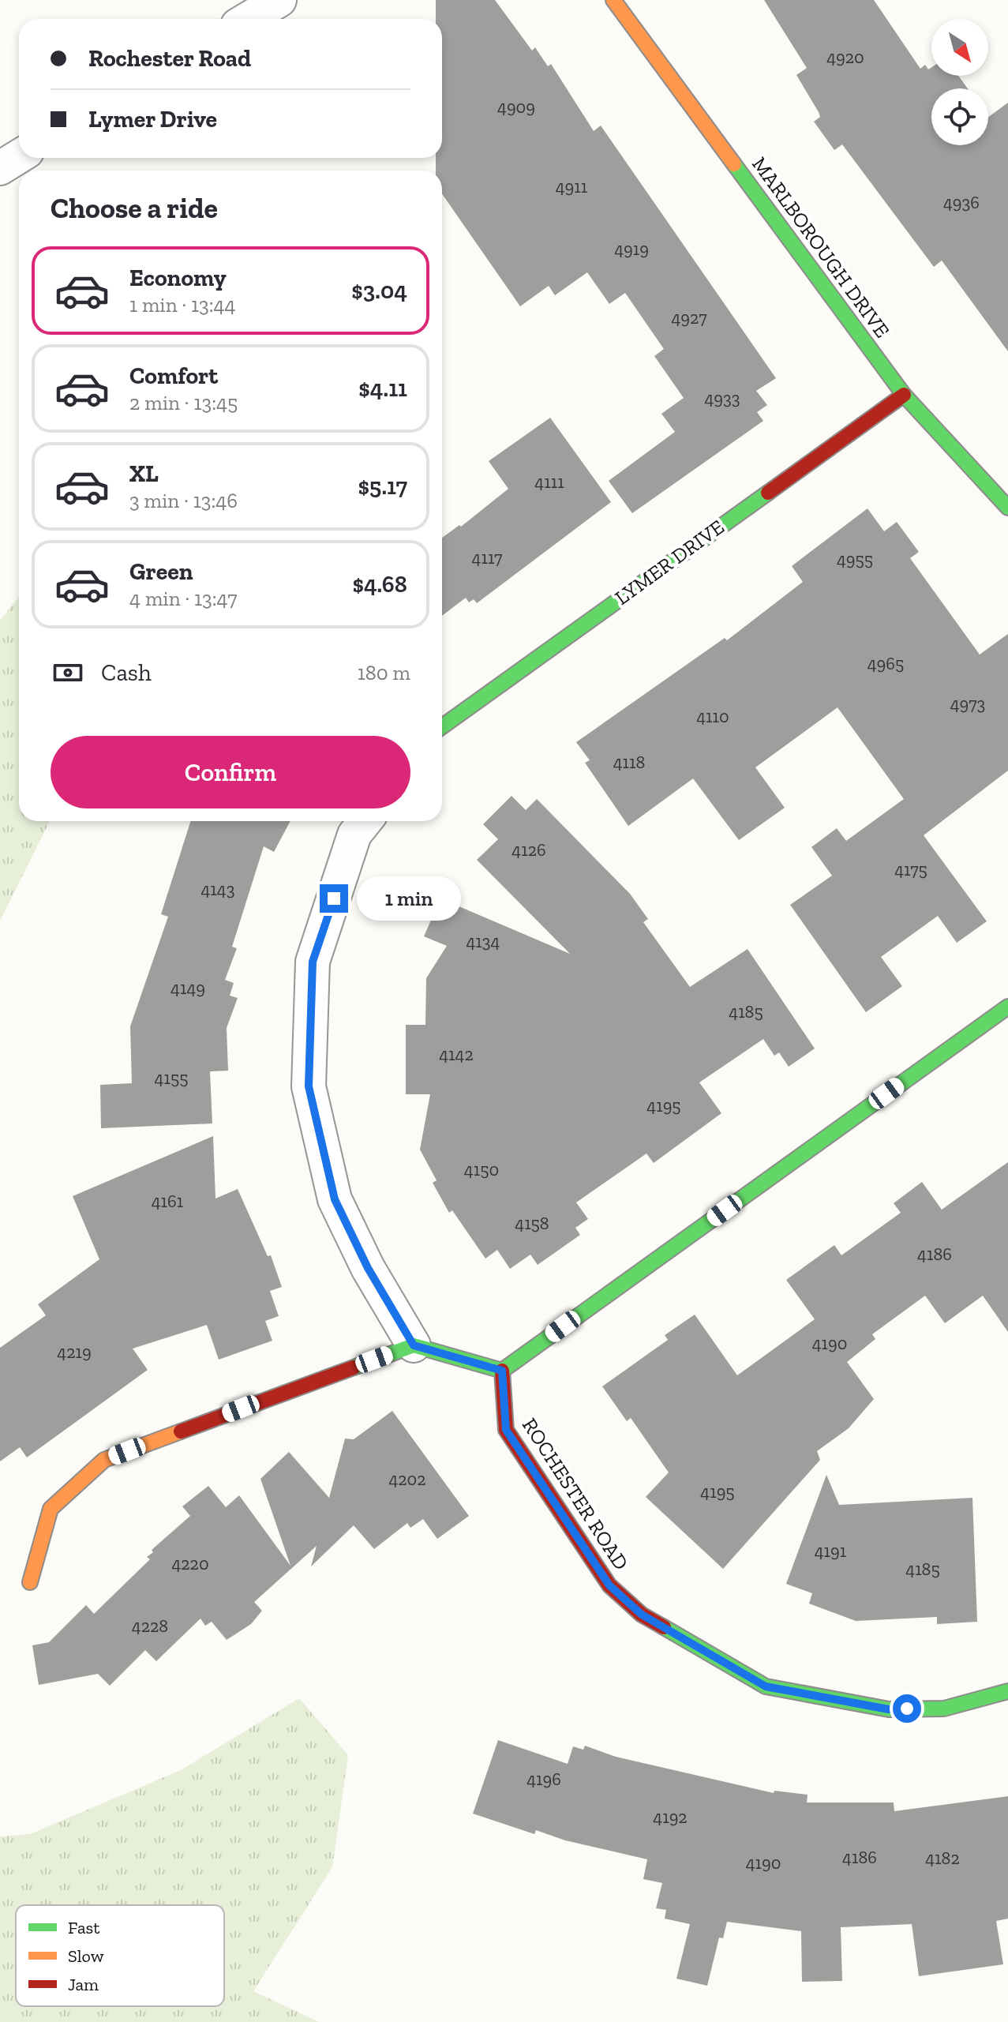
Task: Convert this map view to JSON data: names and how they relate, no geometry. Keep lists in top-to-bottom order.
{
  "streets": {
    "street": ["MARLBOROUGH DRIVE", "LYMER DRIVE", "ROCHESTER ROAD"]
  },
  "crossings": [
    ["MARLBOROUGH DRIVE", "LYMER DRIVE"]
  ],
  "house_numbers": [
    "4920",
    "4909",
    "4911",
    "4936",
    "4919",
    "4927",
    "4933",
    "4111",
    "4117",
    "4955",
    "4965",
    "4973",
    "4110",
    "4118",
    "4126",
    "4175",
    "4143",
    "4134",
    "4149",
    "4185",
    "4142",
    "4155",
    "4195",
    "4150",
    "4161",
    "4158",
    "4186",
    "4190",
    "4219",
    "4202",
    "4195",
    "4191",
    "4220",
    "4185",
    "4228",
    "4196",
    "4192",
    "4186",
    "4182",
    "4190"
  ],
  "legend": ["Fast", "Slow", "Jam"],
  "north": "bottom right",
  "page": {
    "banner": ["Rochester Road", "Lymer Drive"],
    "heading": "Choose a ride",
    "list": [
      {
        "name": "Economy",
        "note": "1 min · 13:44",
        "value": "$3.04"
      },
      {
        "name": "Comfort",
        "note": "2 min · 13:45",
        "value": "$4.11"
      },
      {
        "name": "XL",
        "note": "3 min · 13:46",
        "value": "$5.17"
      },
      {
        "name": "Green",
        "note": "4 min · 13:47",
        "value": "$4.68"
      }
    ],
    "pay": ["Cash", "180 m"],
    "buttons": "Confirm",
    "bubble": "1 min"
  }
}
